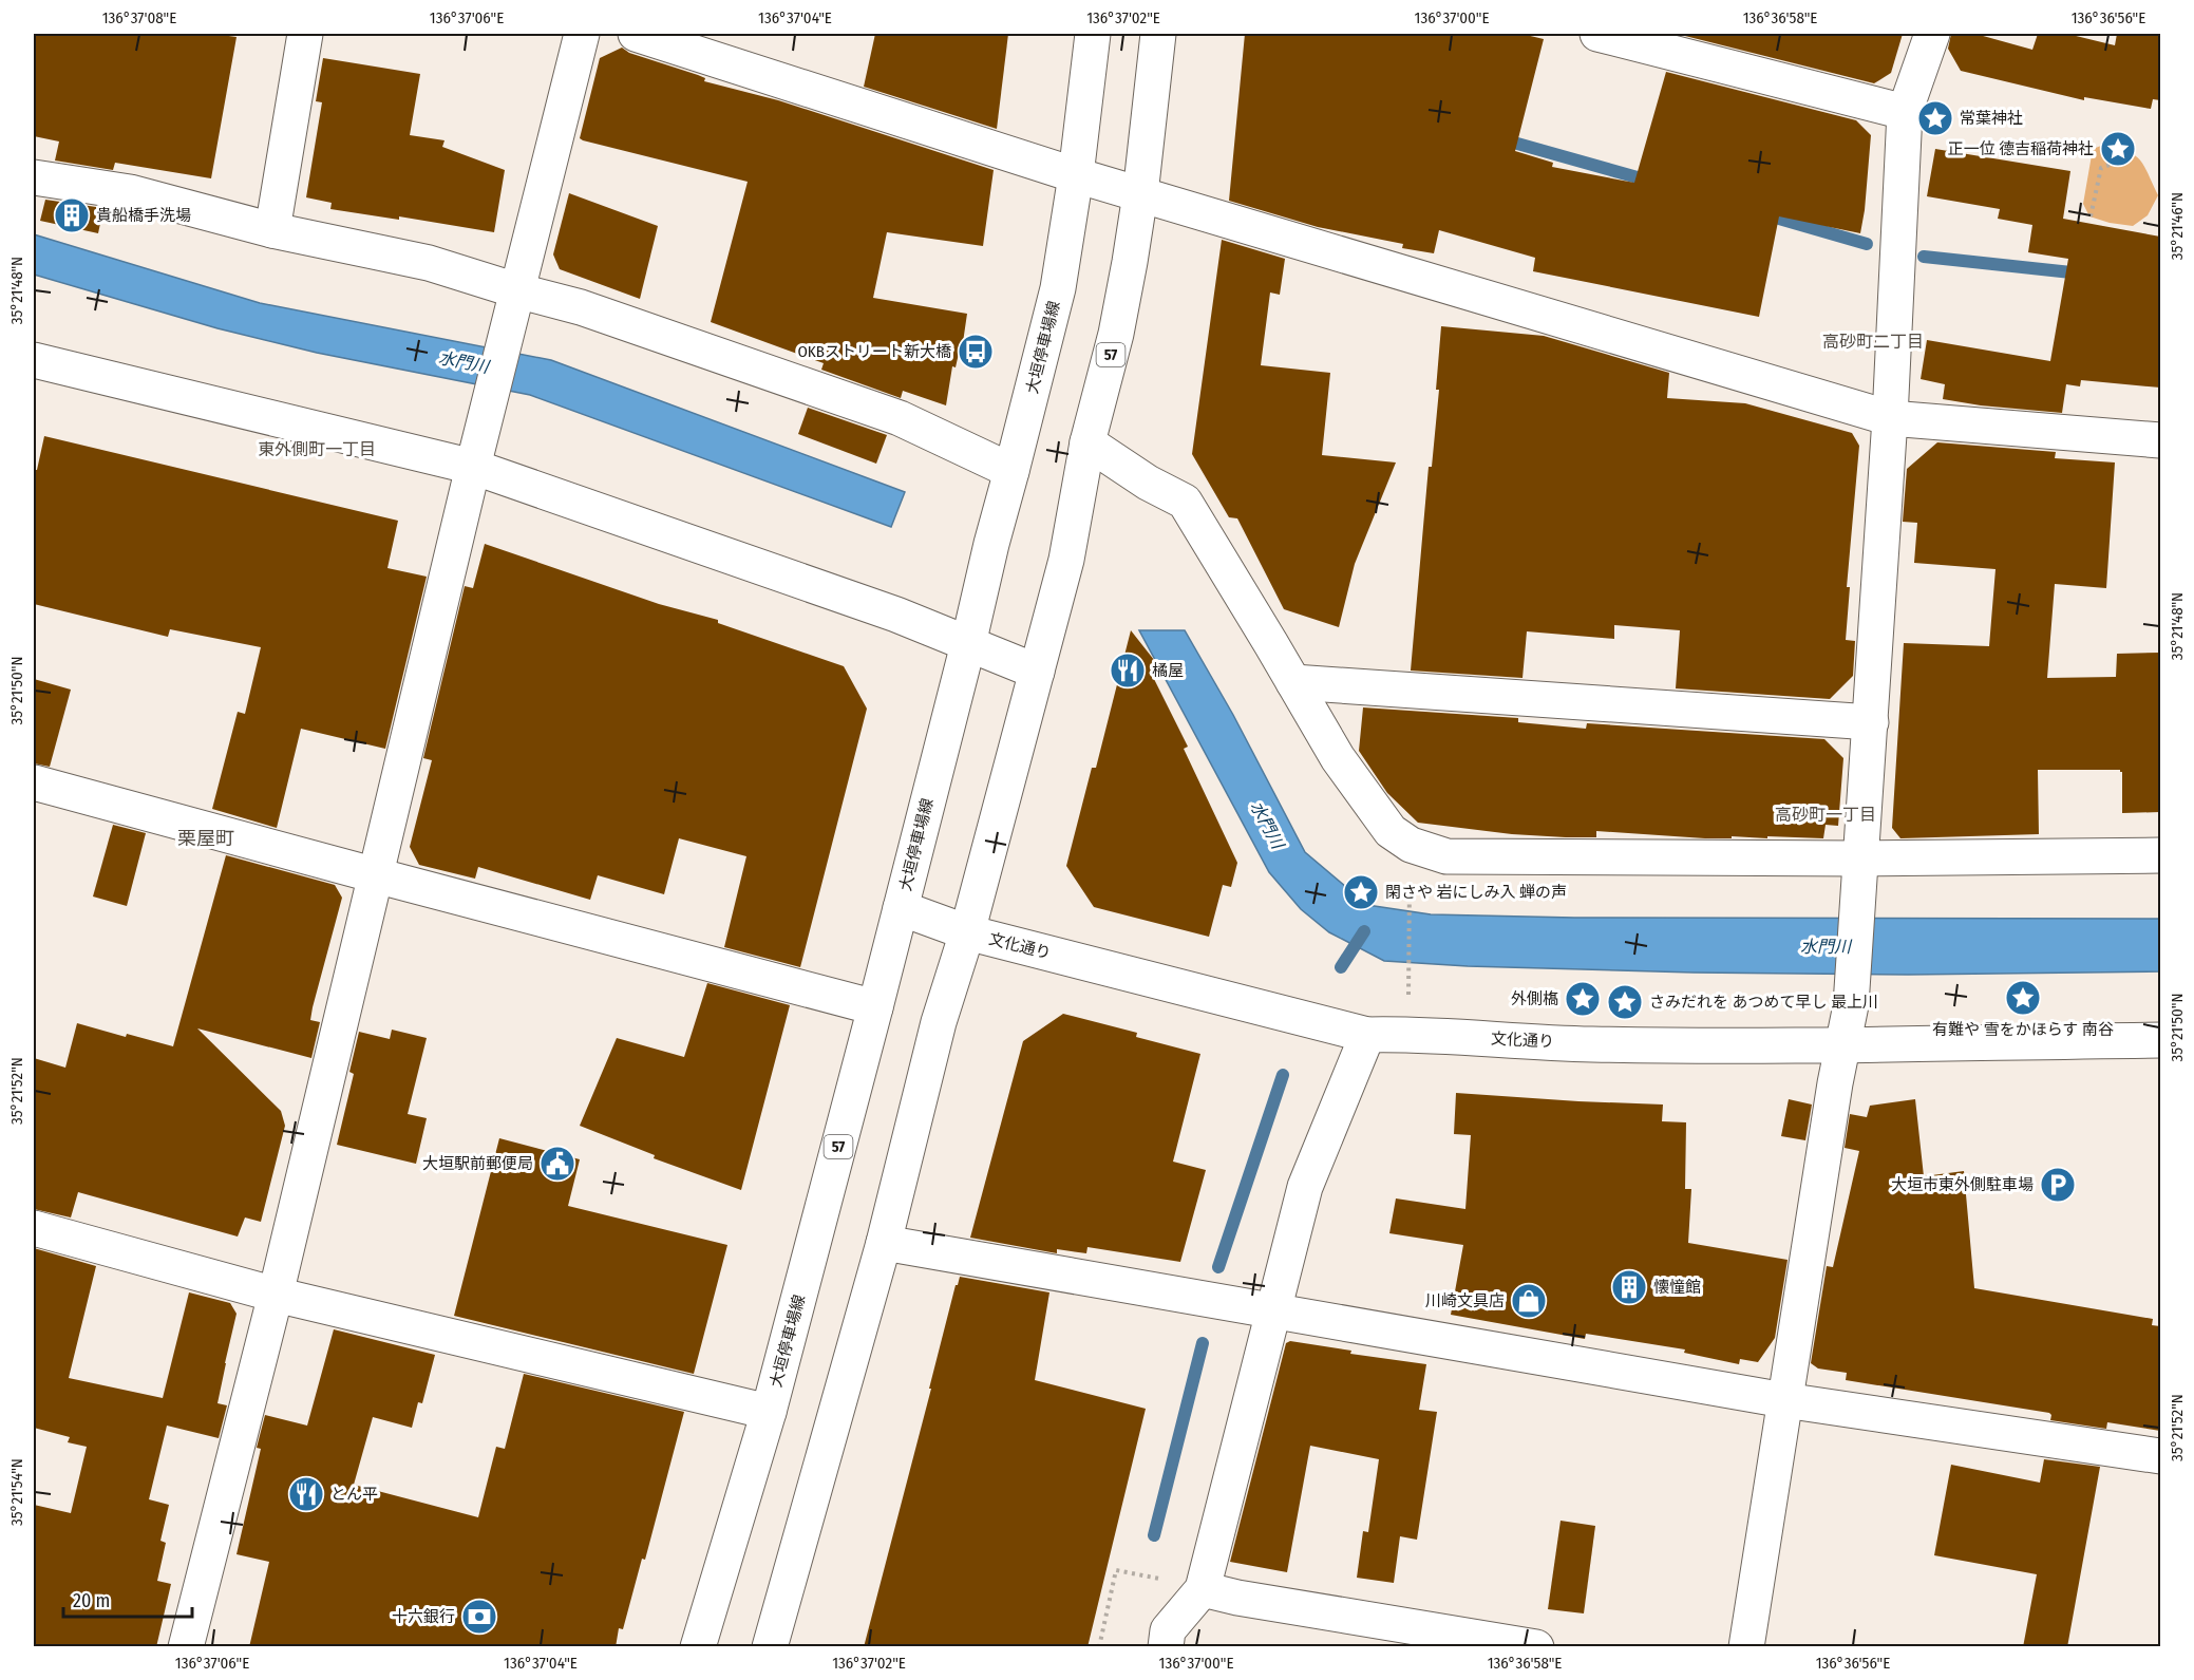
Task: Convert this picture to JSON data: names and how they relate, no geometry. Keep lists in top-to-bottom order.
{
  "streets": {
    "street": ["大垣停車場線", "57", "文化通り"]
  },
  "crossings": [
    ["大垣停車場線", "文化通り"],
    ["57", "文化通り"]
  ],
  "districts": [
    "高砂町二丁目",
    "東外側町一丁目",
    "高砂町一丁目",
    "栗屋町"
  ],
  "water": ["水門川"],
  "places": {
    "place": [
      "常葉神社",
      "正一位 德吉稲荷神社",
      "閑さや 岩にしみ入 蝉の声",
      "有難や 雪をかほらす 南谷",
      "外側𣘺",
      "さみだれを あつめて早し 最上川"
    ],
    "building": ["貴船橋手洗場", "懐憧館"],
    "bus stop": ["OKBストリート新大橋"],
    "restaurant": ["橘屋", "とん平"],
    "public building": ["大垣駅前郵便局"],
    "parking": ["大垣市東外側駐車場"],
    "shop": ["川崎文具店"],
    "bank": ["十六銀行"]
  },
  "scale_bar": "20 m",
  "coordinates": [
    "136°37'08\"E",
    "136°37'06\"E",
    "136°37'04\"E",
    "136°37'02\"E",
    "136°37'00\"E",
    "136°36'58\"E",
    "136°36'56\"E",
    "35°21'46\"N",
    "35°21'48\"N",
    "35°21'50\"N",
    "35°21'52\"N",
    "35°21'54\"N"
  ]
}
